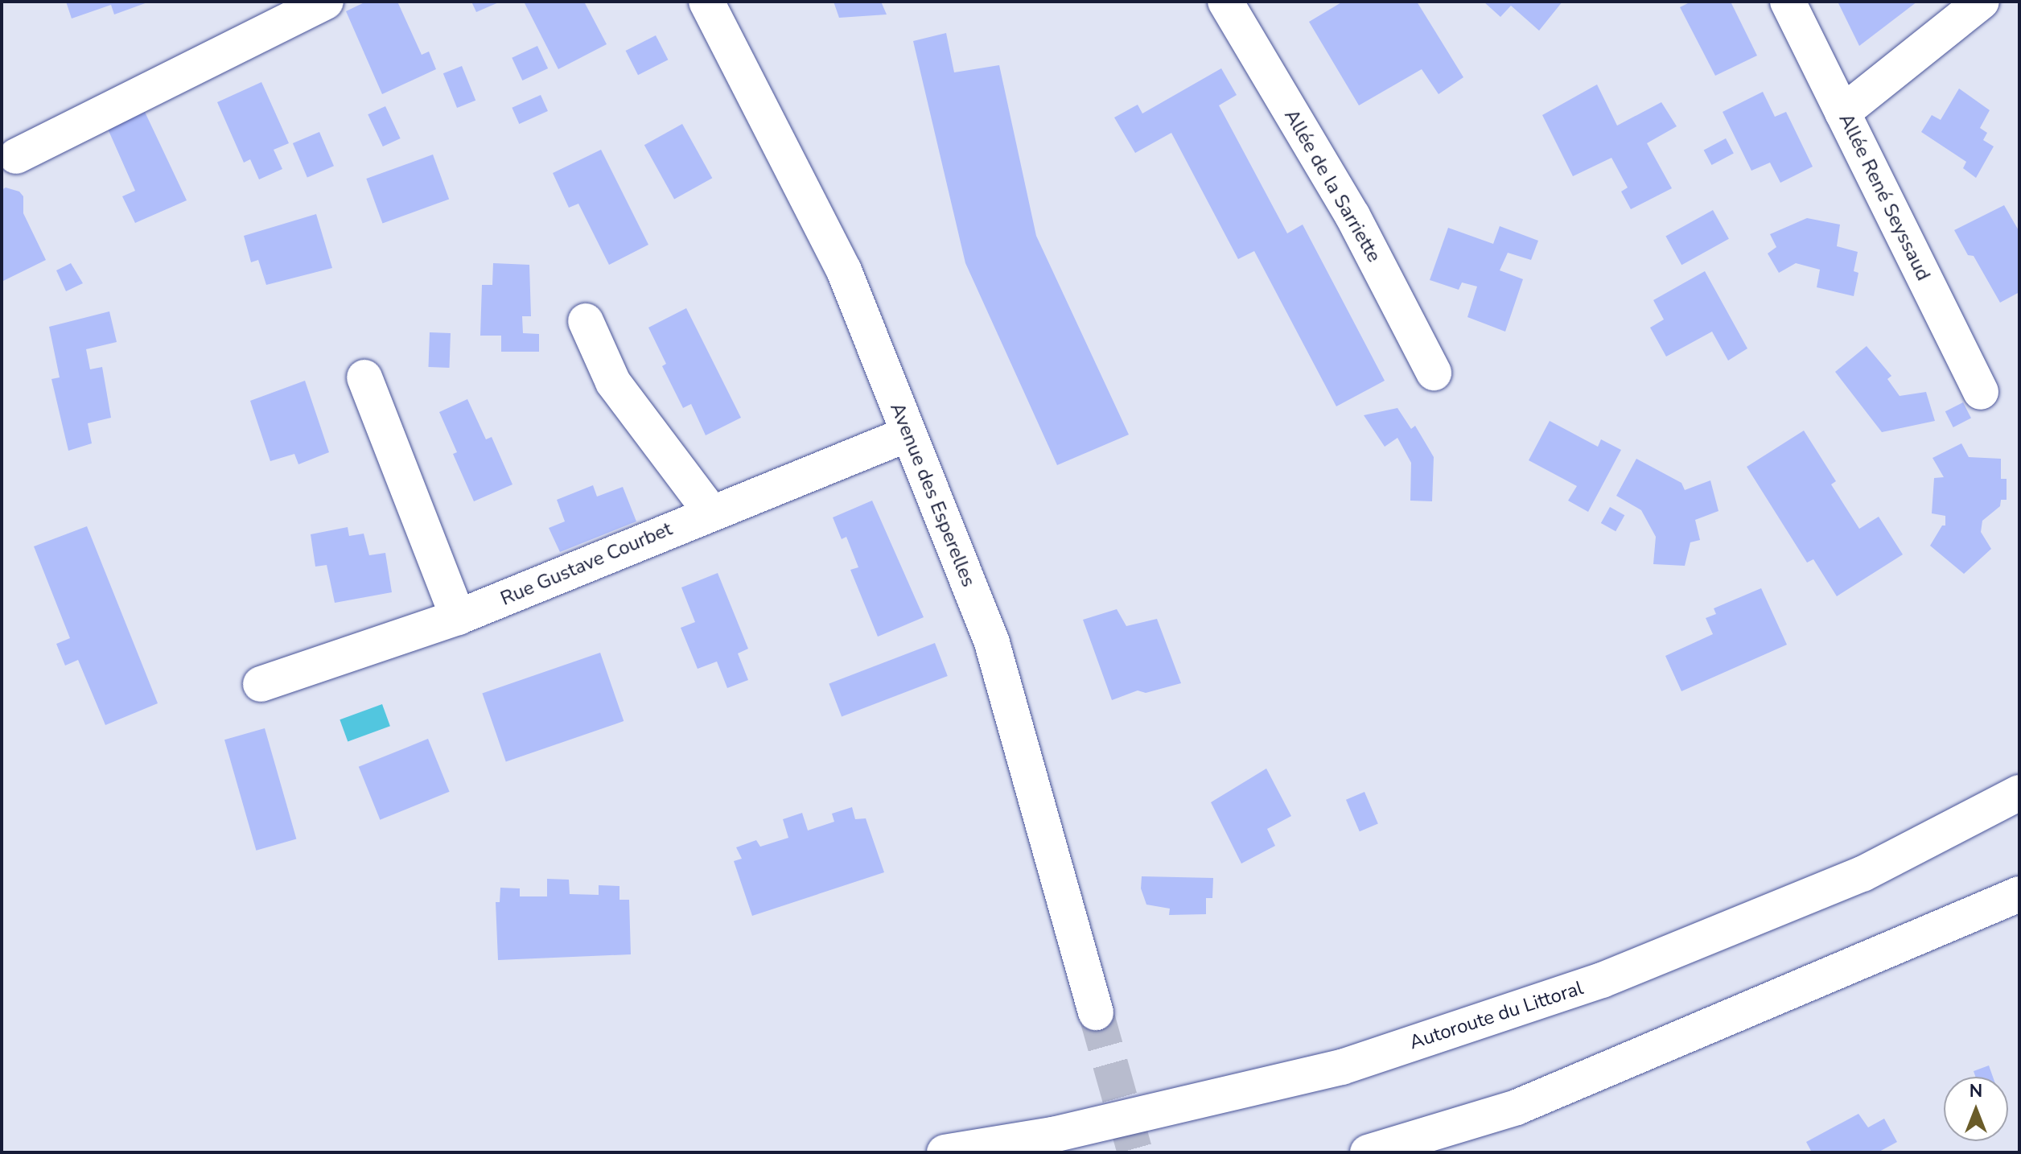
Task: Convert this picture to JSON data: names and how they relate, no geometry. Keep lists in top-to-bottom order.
{
  "streets": {
    "main road": [
      "Allée de la Sarriette",
      "Allée René Seyssaud",
      "Avenue des Esperelles",
      "Rue Gustave Courbet",
      "Autoroute du Littoral"
    ]
  },
  "crossings": [
    ["Avenue des Esperelles", "Rue Gustave Courbet"]
  ],
  "north": "top"
}
